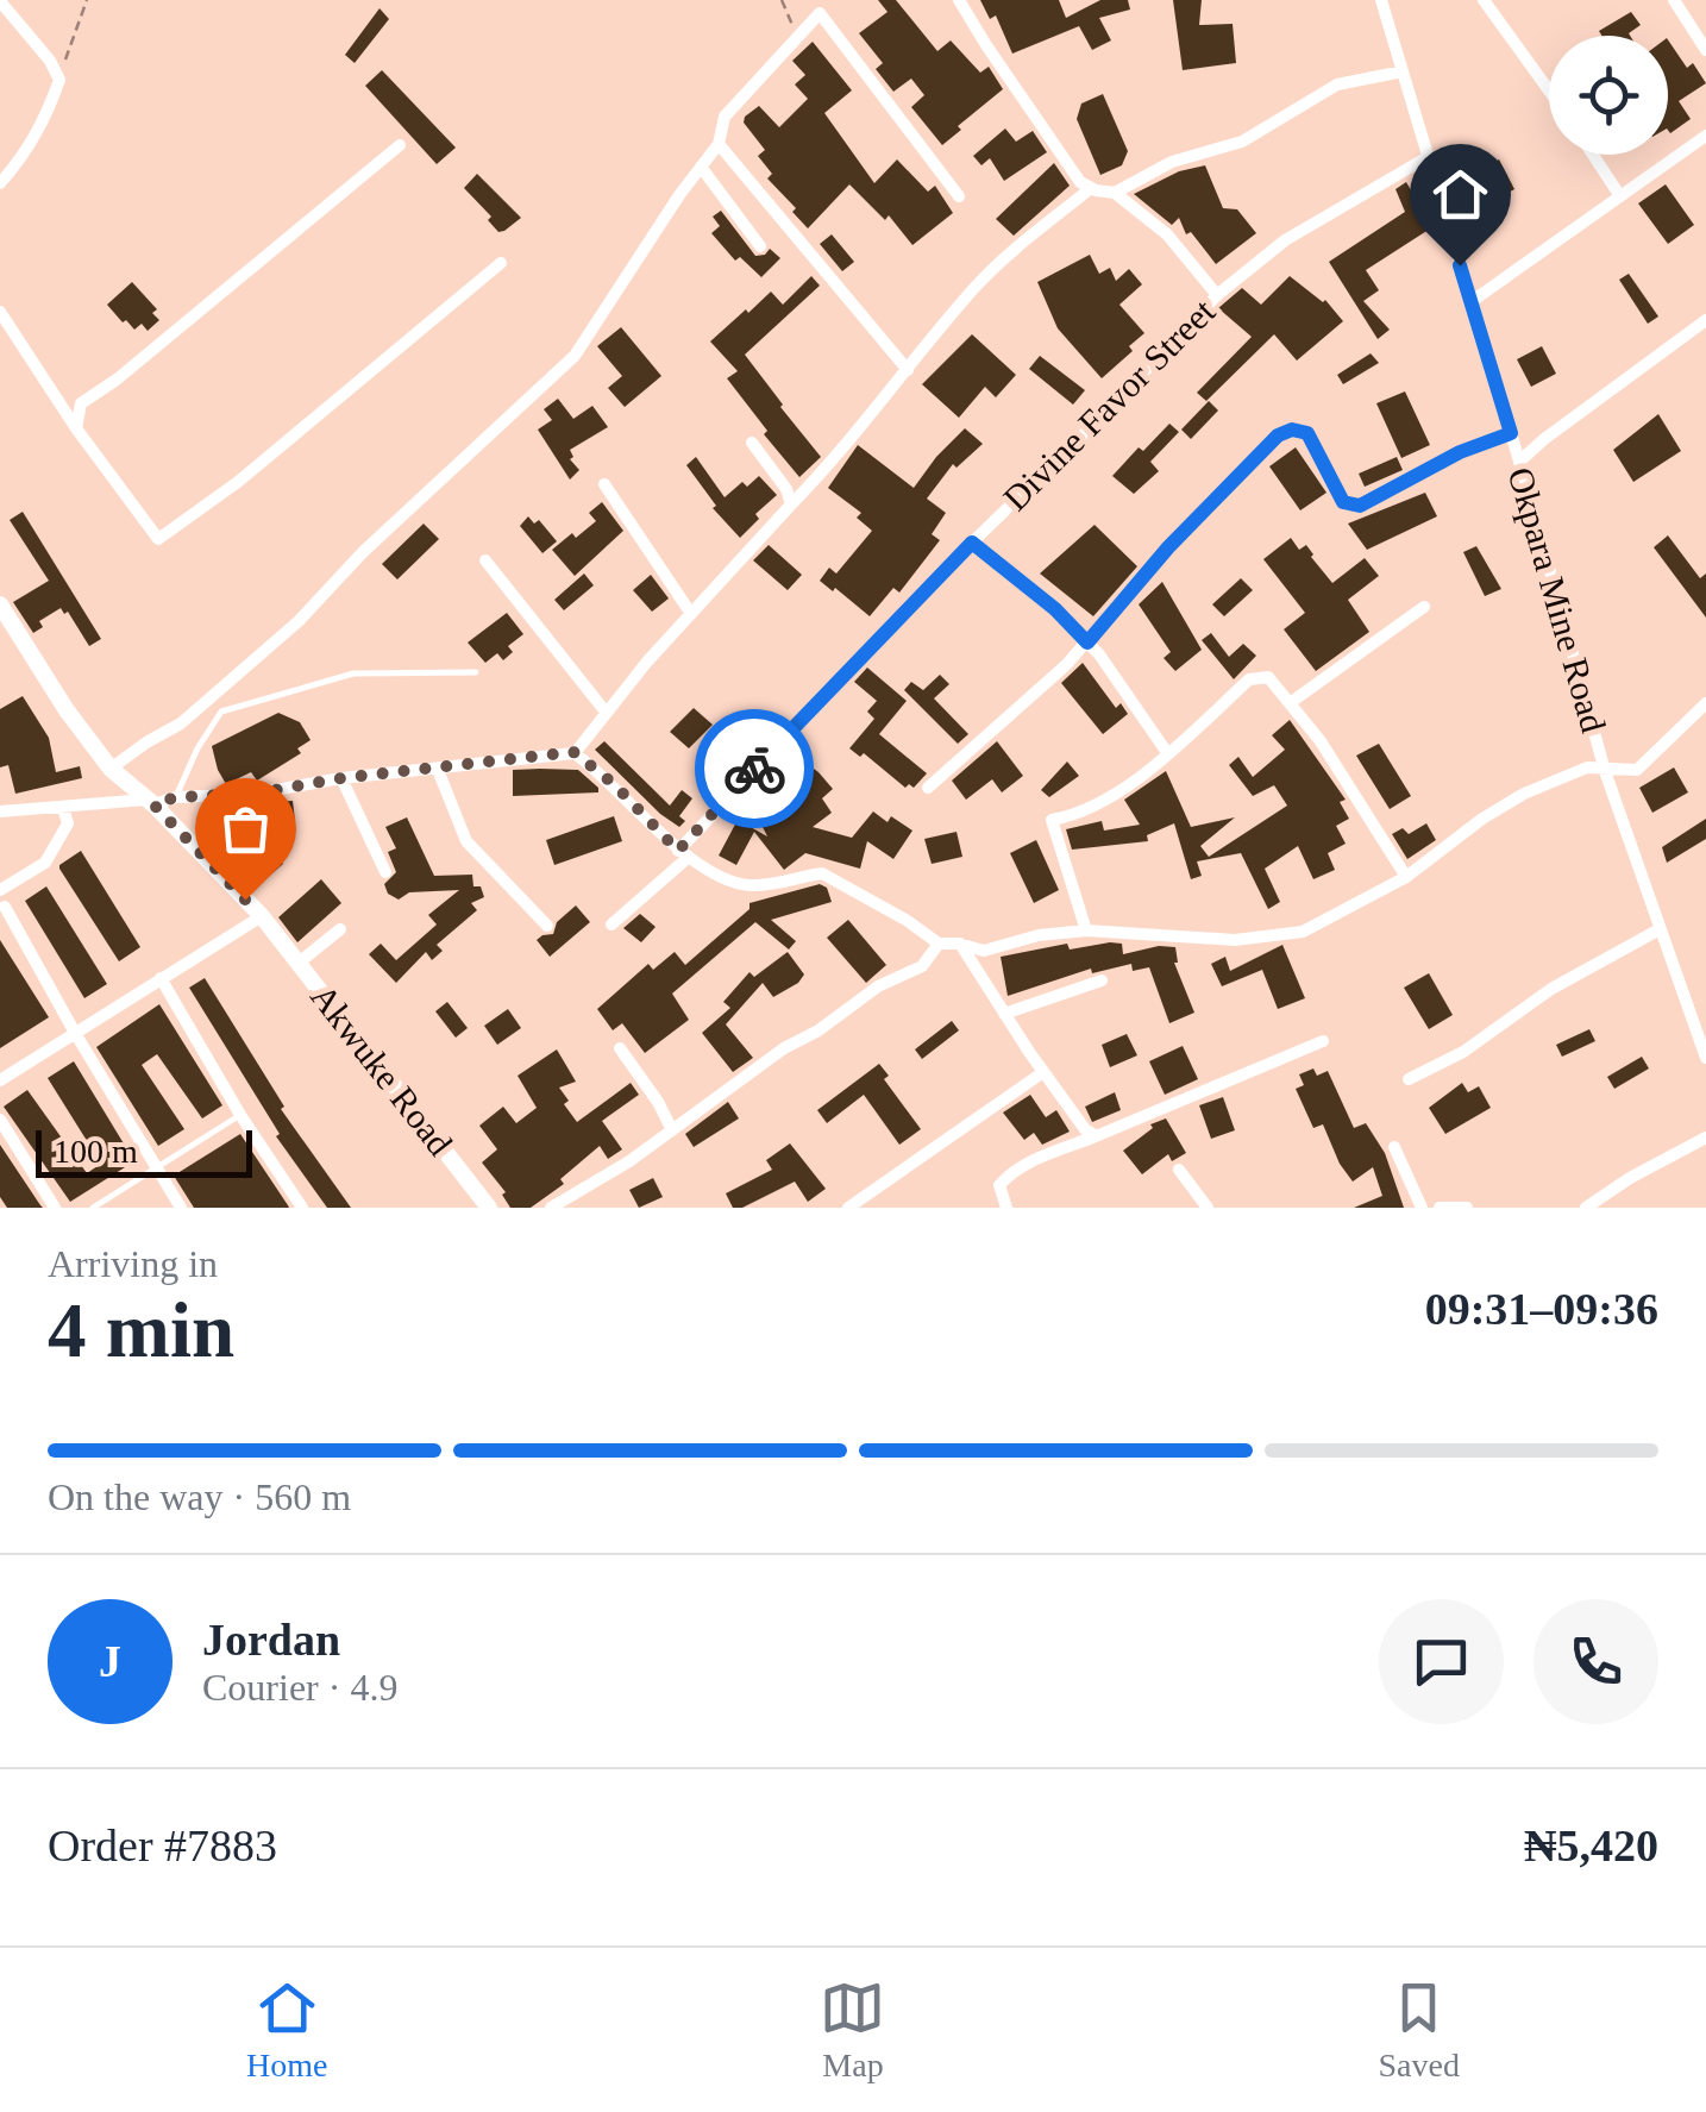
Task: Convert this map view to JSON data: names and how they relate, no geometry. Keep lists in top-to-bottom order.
{
  "streets": {
    "main road": ["Akwuke Road"],
    "street": ["Divine Favor Street", "Okpara Mine Road"]
  },
  "crossings": [
    ["Divine Favor Street", "Okpara Mine Road"]
  ],
  "scale_bar": "100 m",
  "page": {
    "scale": "100 m",
    "heading": ["4 min", "Arriving in", "09:31–09:36"],
    "panel": [
      "Jordan",
      "Courier · 4.9",
      "Order #7883",
      "₦5,420"
    ],
    "bar": "On the way · 560 m",
    "round": "J",
    "tabs": ["Home", "Map", "Saved"]
  }
}
